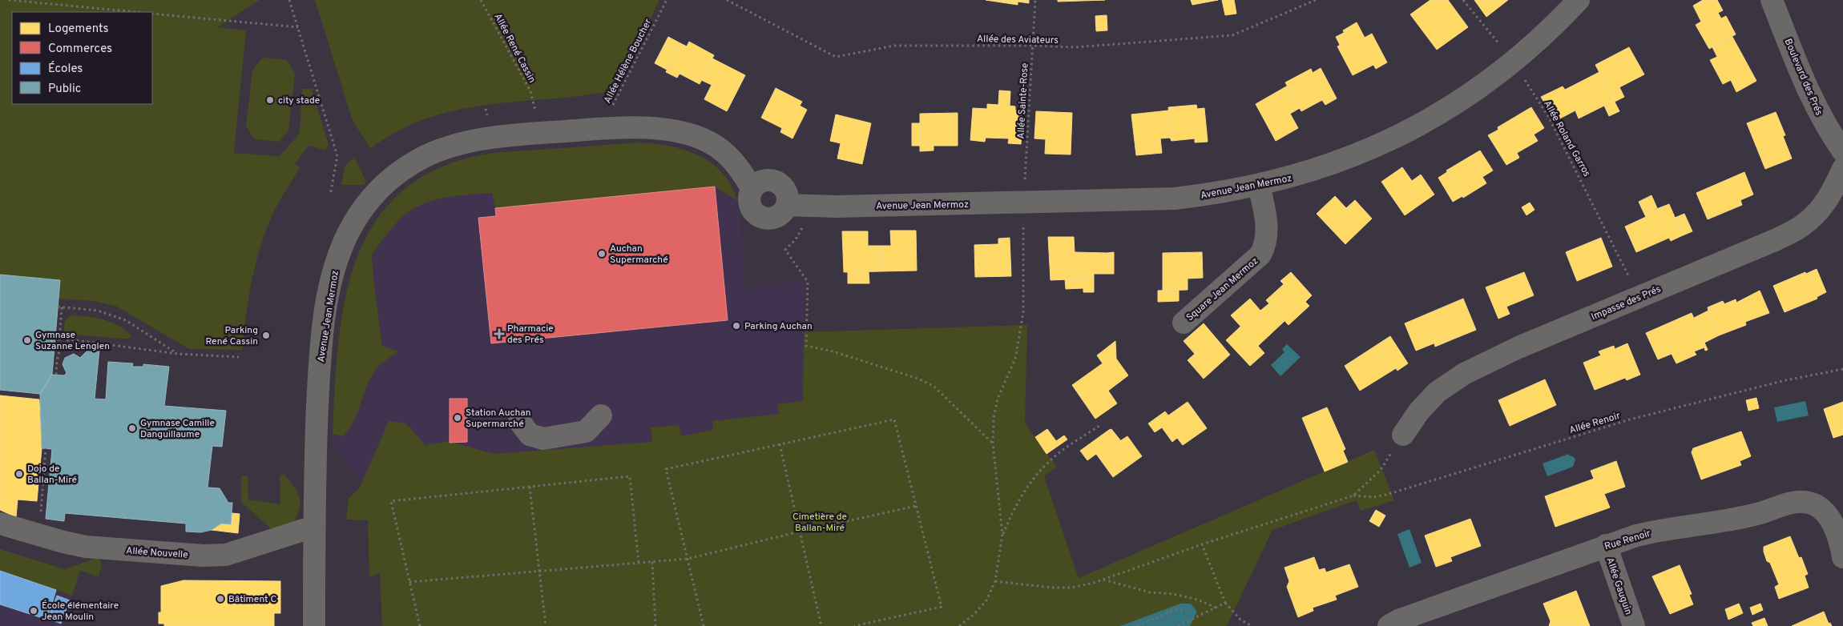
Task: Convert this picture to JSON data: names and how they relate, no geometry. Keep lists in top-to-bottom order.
{
  "streets": {
    "street": [
      "Boulevard des Prés",
      "Avenue Jean Mermoz",
      "Square Jean Mermoz",
      "Impasse des Prés",
      "Rue Renoir",
      "Allée Nouvelle",
      "Allée Gauguin"
    ],
    "path": [
      "Allée des Aviateurs",
      "Allée René Cassin",
      "Allée Hélène Boucher",
      "Allée Sainte-Rose",
      "Allée Roland Garros",
      "Allée Renoir"
    ]
  },
  "crossings": [
    ["Allée des Aviateurs", "Allée Sainte-Rose"],
    ["Allée Hélène Boucher", "Avenue Jean Mermoz"],
    ["Allée Sainte-Rose", "Avenue Jean Mermoz"],
    ["Allée Roland Garros", "Avenue Jean Mermoz"],
    ["Allée Roland Garros", "Impasse des Prés"],
    ["Avenue Jean Mermoz", "Square Jean Mermoz"],
    ["Avenue Jean Mermoz", "Allée Nouvelle"],
    ["Rue Renoir", "Allée Gauguin"]
  ],
  "parks": ["Cimetière de Ballan-Miré"],
  "places": {
    "other": [
      "city stade",
      "Auchan Supermarché",
      "Parking Auchan",
      "Parking René Cassin",
      "Gymnase Suzanne Lenglen",
      "Station Auchan Supermarché",
      "Gymnase Camille Danguillaume",
      "Dojo de Ballan-Miré",
      "Bâtiment C",
      "École élémentaire Jean Moulin"
    ],
    "health": ["Pharmacie des Prés"]
  },
  "legend": [
    "Logements",
    "Commerces",
    "Écoles",
    "Public"
  ]
}
